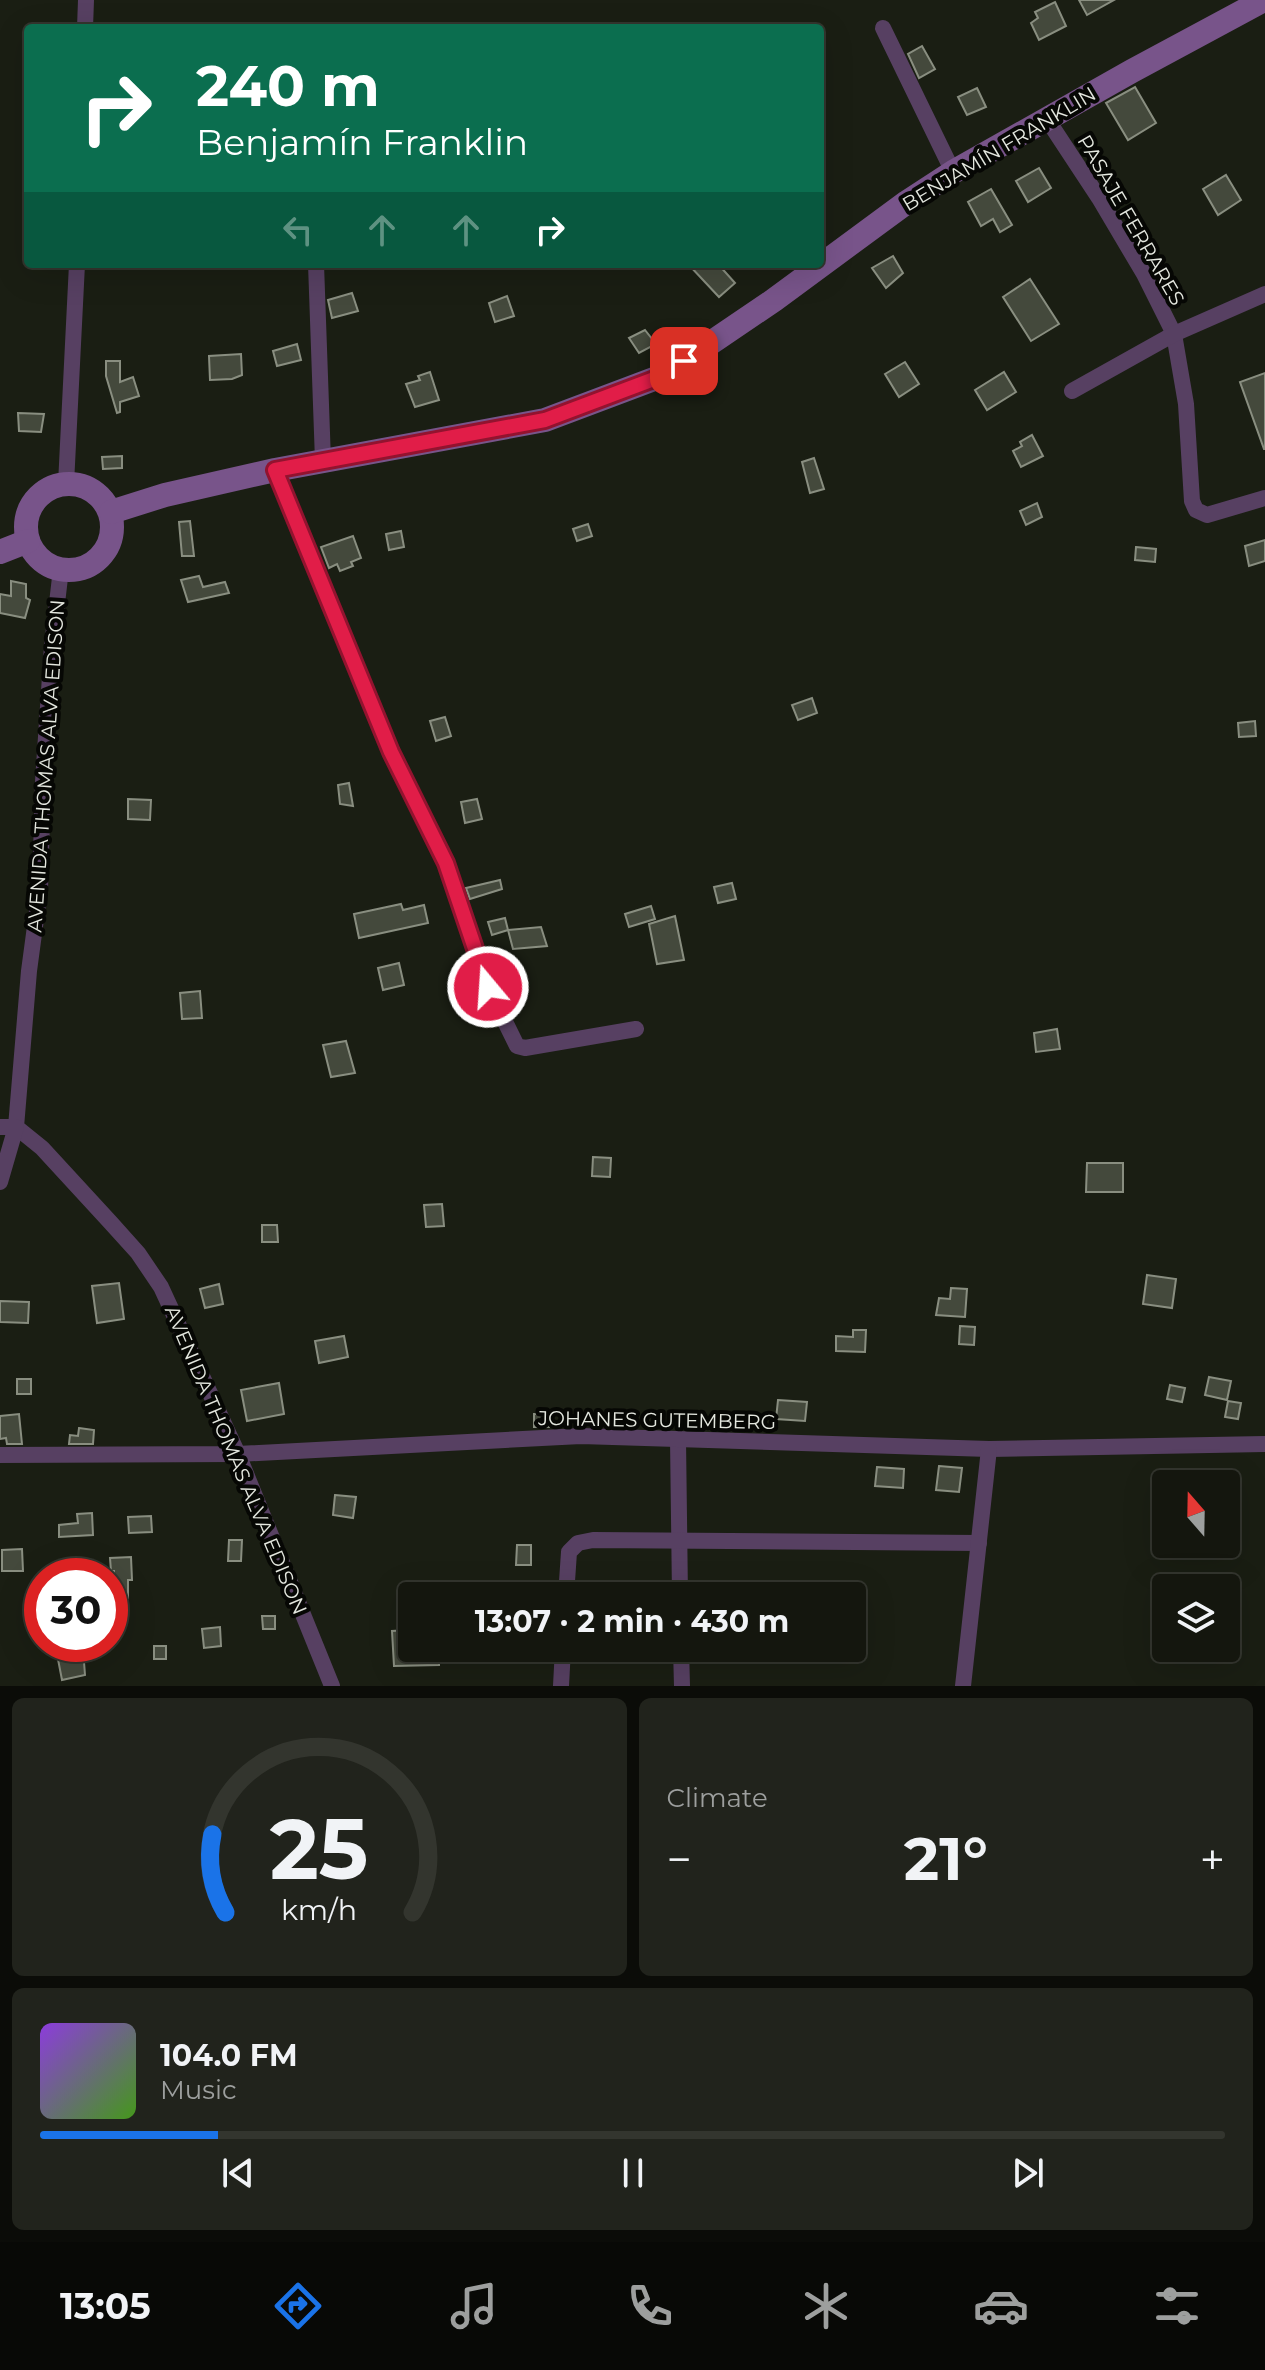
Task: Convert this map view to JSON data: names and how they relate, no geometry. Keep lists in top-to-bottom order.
{
  "streets": {
    "street": [
      "BENJAMÍN FRANKLIN",
      "PASAJE FERRARES",
      "AVENIDA THOMAS ALVA EDISON",
      "JOHANES GUTEMBERG"
    ]
  },
  "crossings": [
    ["BENJAMÍN FRANKLIN", "PASAJE FERRARES"],
    ["BENJAMÍN FRANKLIN", "AVENIDA THOMAS ALVA EDISON"],
    ["AVENIDA THOMAS ALVA EDISON", "JOHANES GUTEMBERG"]
  ],
  "north": "top",
  "page": {
    "turn": ["240 m", "Benjamín Franklin"],
    "limit": "30",
    "trip": "13:07 · 2 min · 430 m",
    "tile": "Climate",
    "heat": ["−", "21°", "+"],
    "song": ["104.0 FM", "Music"],
    "tabs": "13:05",
    "gauge": ["25", "km/h"]
  }
}
